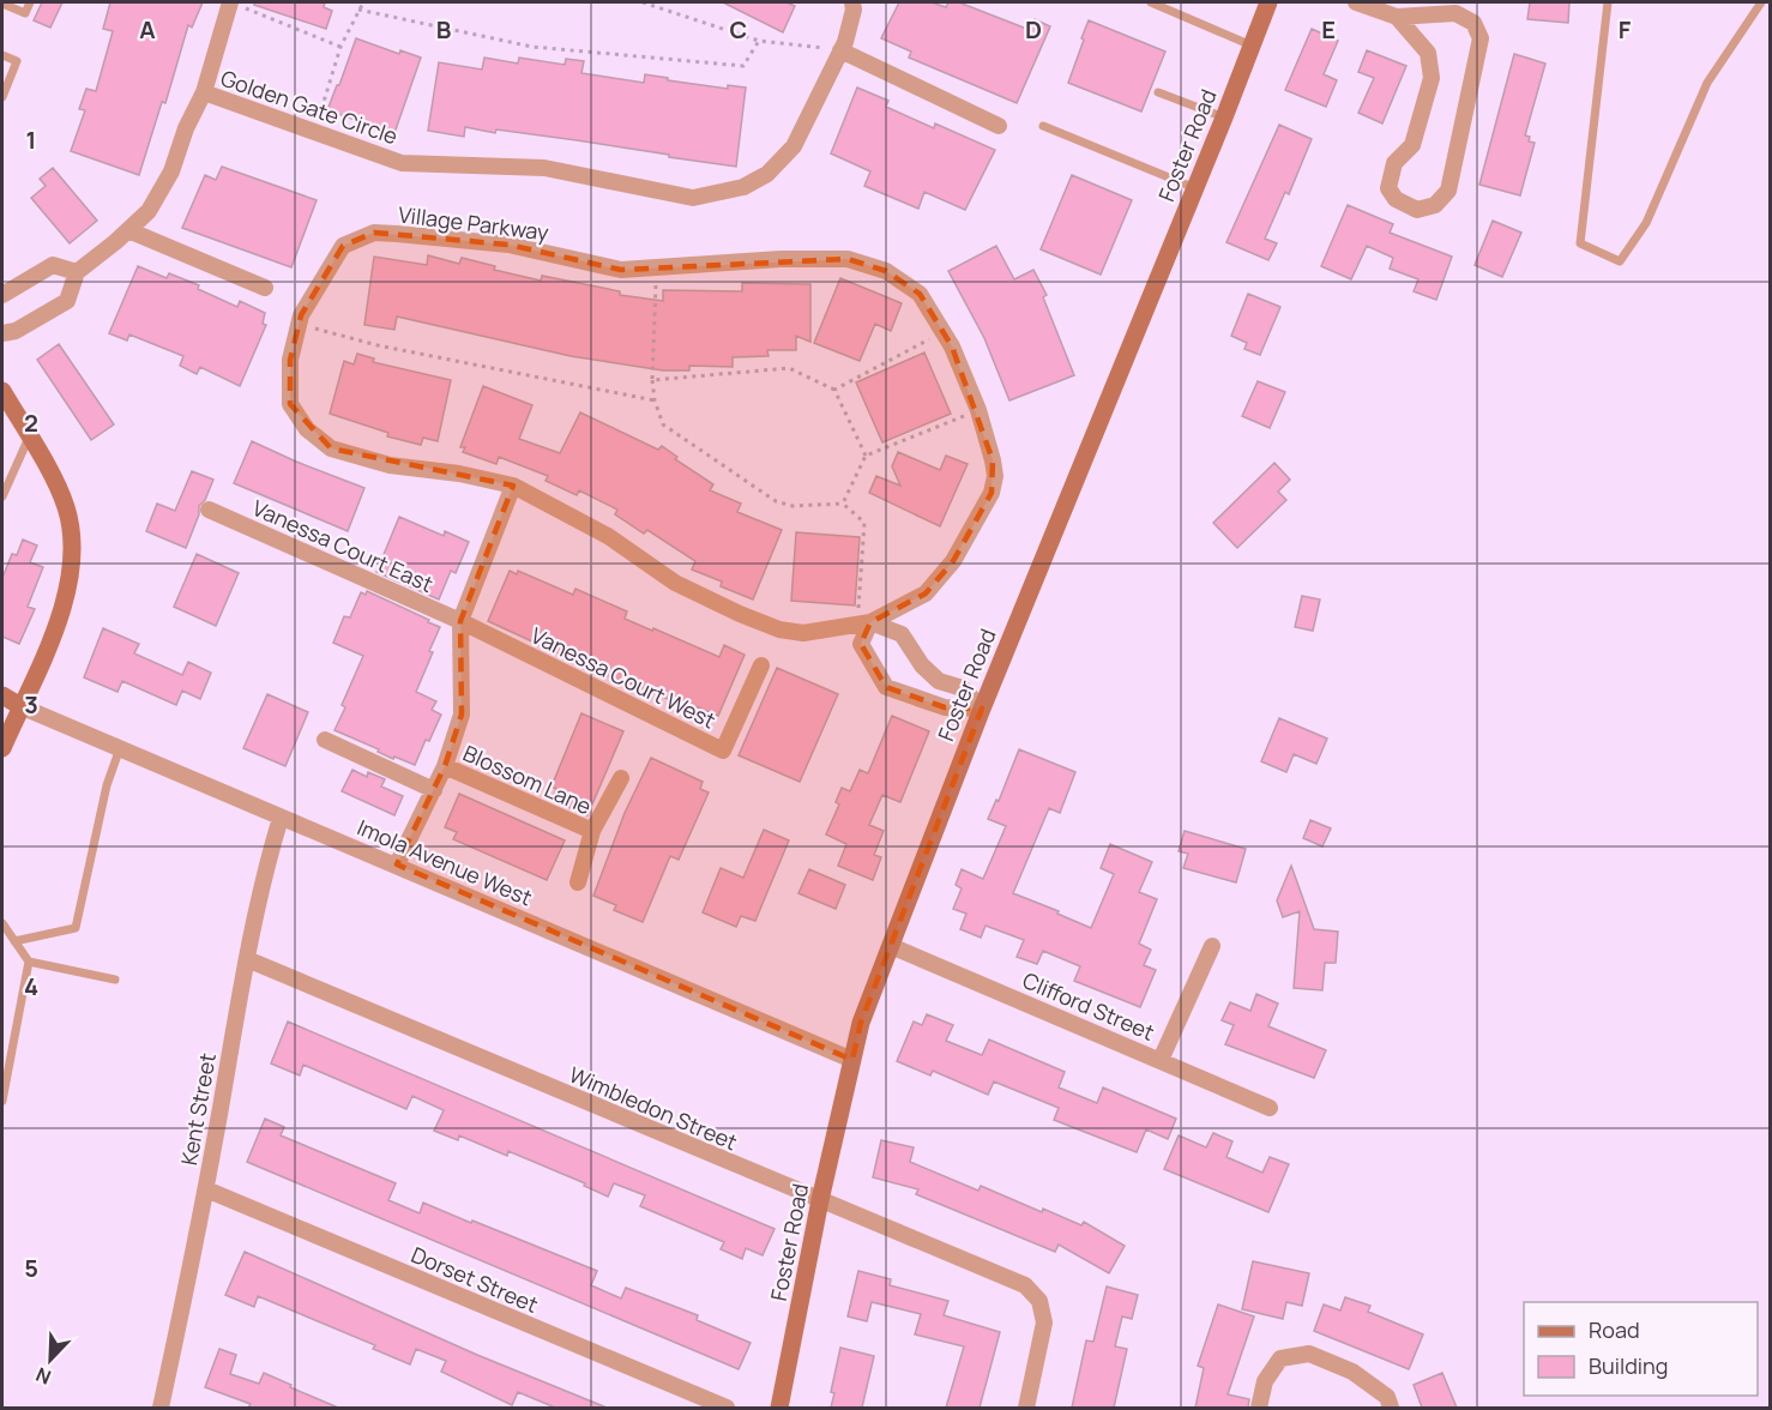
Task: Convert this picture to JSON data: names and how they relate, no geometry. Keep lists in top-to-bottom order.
{
  "streets": {
    "street": [
      "Golden Gate Circle",
      "Foster Road",
      "Village Parkway",
      "Vanessa Court East",
      "Vanessa Court West",
      "Blossom Lane",
      "Imola Avenue West",
      "Clifford Street",
      "Wimbledon Street",
      "Kent Street",
      "Dorset Street"
    ]
  },
  "crossings": [
    ["Foster Road", "Imola Avenue West"],
    ["Foster Road", "Clifford Street"],
    ["Foster Road", "Wimbledon Street"],
    ["Vanessa Court East", "Vanessa Court West"],
    ["Imola Avenue West", "Kent Street"],
    ["Wimbledon Street", "Kent Street"],
    ["Kent Street", "Dorset Street"]
  ],
  "legend": ["Road", "Building"],
  "north": "bottom left",
  "grid": {
    "columns": [
      "A",
      "B",
      "C",
      "D",
      "E",
      "F"
    ],
    "rows": [
      "1",
      "2",
      "3",
      "4",
      "5"
    ]
  }
}
